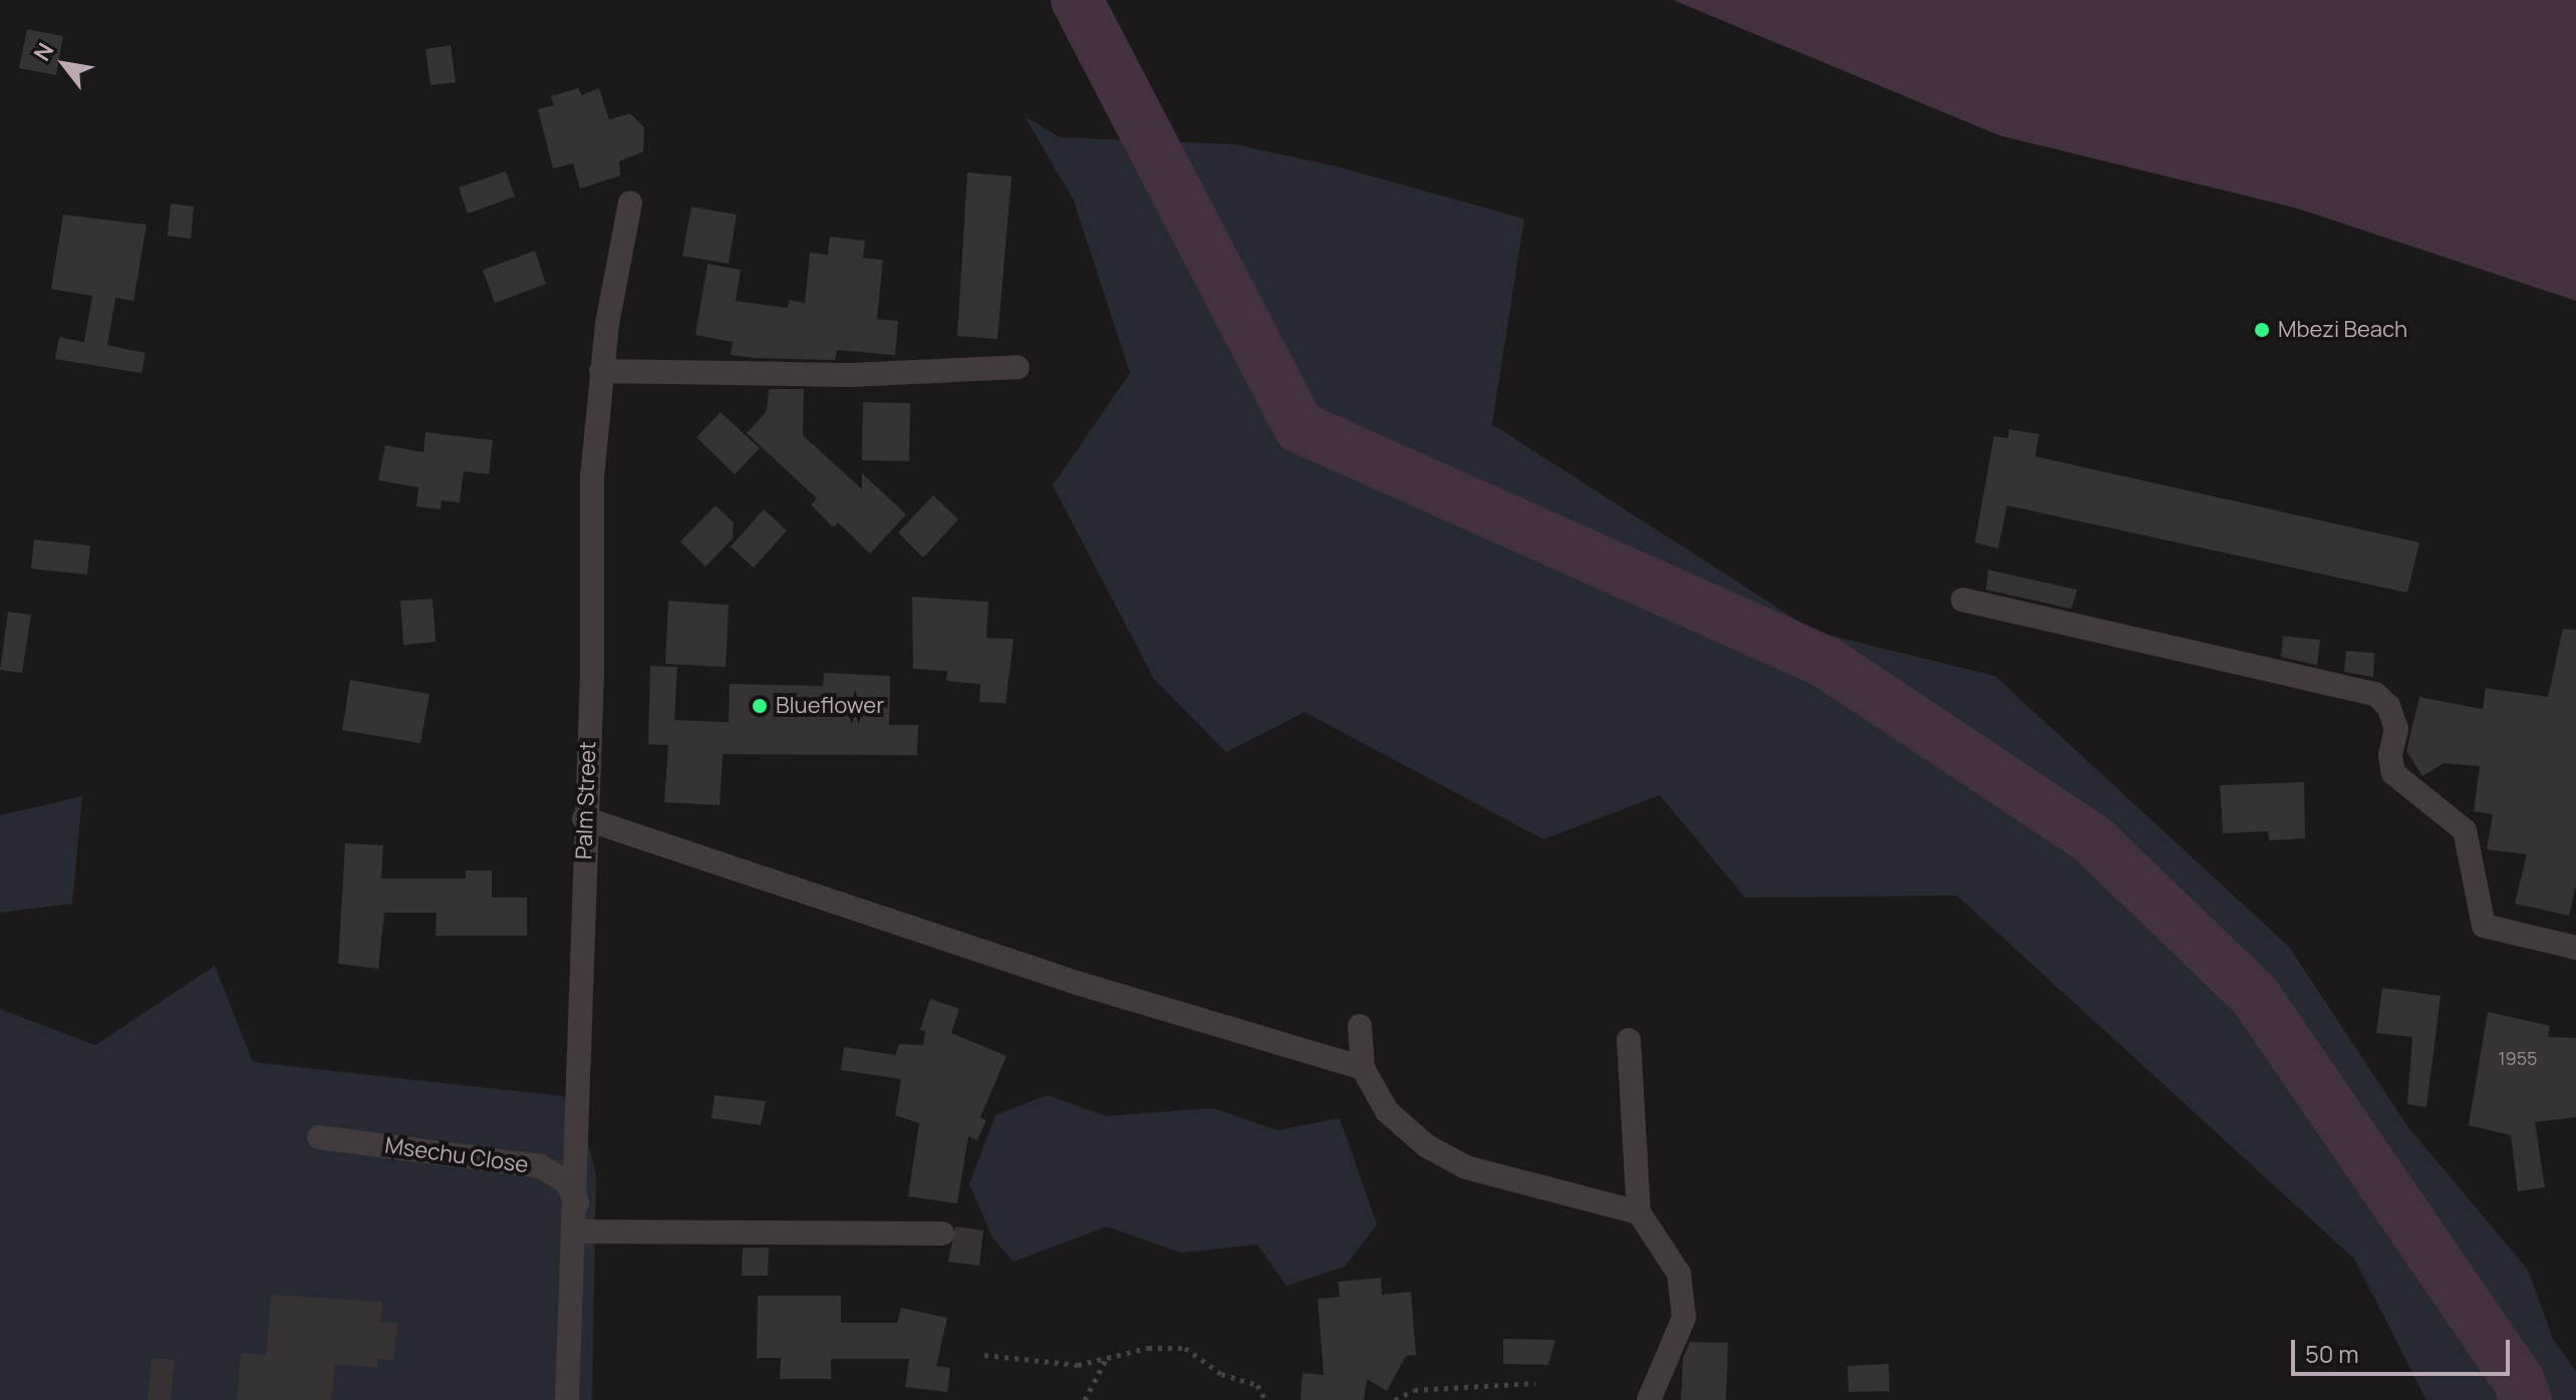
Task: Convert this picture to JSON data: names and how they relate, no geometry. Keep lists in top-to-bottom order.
{
  "streets": {
    "street": ["Palm Street", "Msechu Close"]
  },
  "crossings": [
    ["Palm Street", "Msechu Close"]
  ],
  "places": ["Mbezi Beach", "Blueflower"],
  "house_numbers": ["1955"],
  "scale_bar": "50 m",
  "north": "top left"
}
